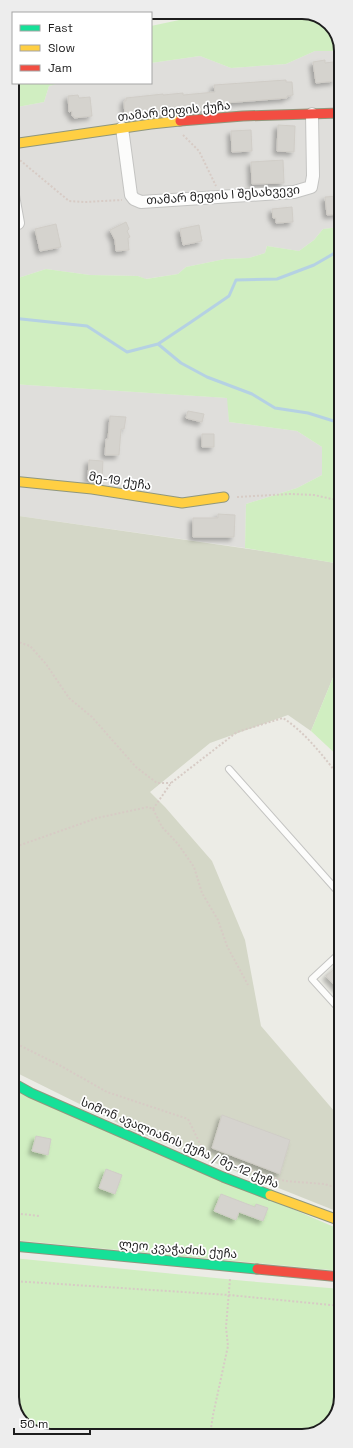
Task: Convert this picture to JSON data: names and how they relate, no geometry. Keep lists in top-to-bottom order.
{
  "streets": {
    "street": [
      "თამარ მეფის ქუჩა",
      "თამარ მეფის I შესახვევი",
      "მე-19 ქუჩა",
      "სიმონ ავალიანის ქუჩა / მე-12 ქუჩა",
      "ლეო კვაჭაძის ქუჩა"
    ]
  },
  "crossings": [
    ["თამარ მეფის ქუჩა", "თამარ მეფის I შესახვევი"]
  ],
  "legend": ["Fast", "Slow", "Jam"],
  "scale_bar": "50 m"
}
